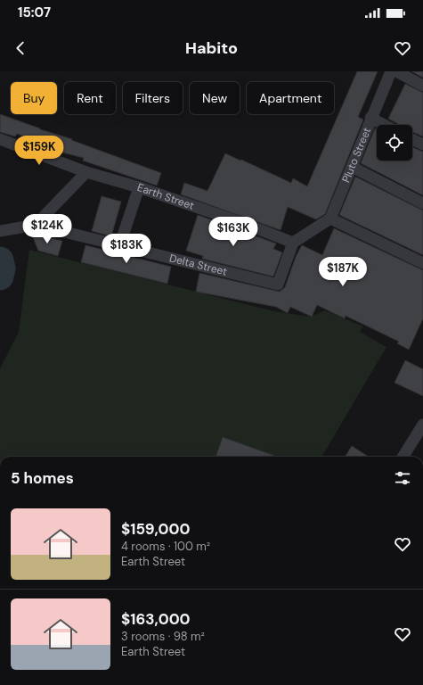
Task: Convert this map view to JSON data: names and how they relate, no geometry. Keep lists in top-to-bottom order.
{
  "streets": {
    "street": ["Pluto Street", "Earth Street", "Delta Street"]
  },
  "crossings": [
    ["Earth Street", "Delta Street"]
  ],
  "page": {
    "status": "15:07",
    "header": "Habito",
    "chip": [
      "Buy",
      "Rent",
      "Filters",
      "New",
      "Apartment"
    ],
    "price": [
      "$159K",
      "$124K",
      "$163K",
      "$183K",
      "$187K"
    ],
    "heading": "5 homes",
    "list": [
      {
        "name": "$159,000",
        "note": "4 rooms · 100 m² · Earth Street"
      },
      {
        "name": "$163,000",
        "note": "3 rooms · 98 m² · Earth Street"
      }
    ]
  }
}
